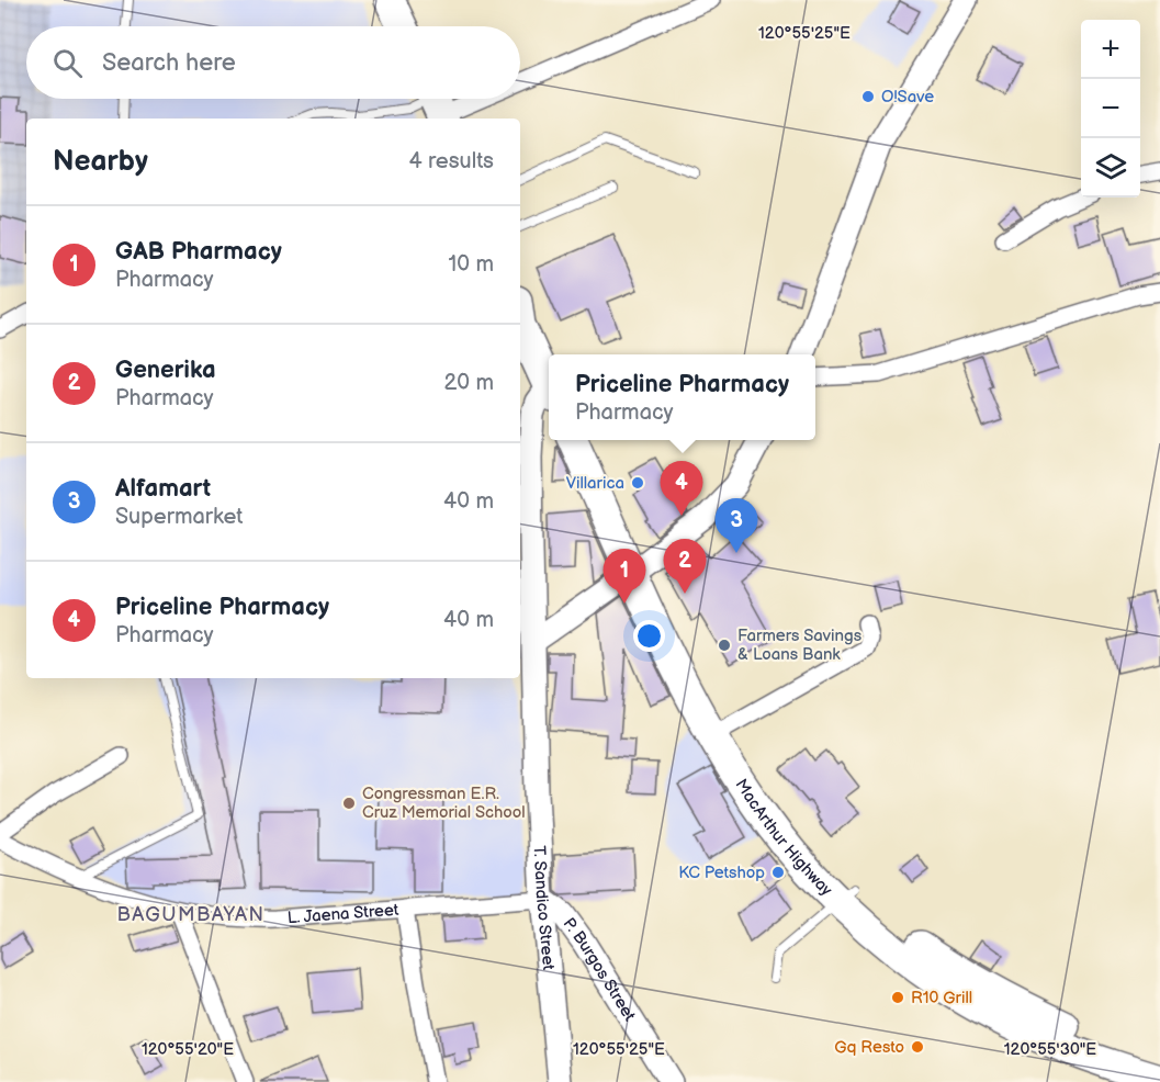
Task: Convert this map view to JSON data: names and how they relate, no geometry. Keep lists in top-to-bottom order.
{
  "streets": {
    "highway": ["MacArthur Highway"],
    "main road": ["T. Sandico Street", "P. Burgos Street"],
    "street": ["L. Jaena Street"]
  },
  "crossings": [
    ["T. Sandico Street", "L. Jaena Street"],
    ["T. Sandico Street", "P. Burgos Street"],
    ["L. Jaena Street", "P. Burgos Street"]
  ],
  "districts": ["BAGUMBAYAN"],
  "places": [
    "O!Save",
    "Villarica",
    "Farmers Savings & Loans Bank",
    "Congressman E.R. Cruz Memorial School",
    "KC Petshop",
    "R10 Grill",
    "Gq Resto"
  ],
  "page": {
    "map_buttons": ["+", "−"],
    "search": "Search here",
    "heading": ["Nearby", "4 results"],
    "list": [
      {
        "mark": "1",
        "name": "GAB Pharmacy",
        "note": "Pharmacy",
        "value": "10 m"
      },
      {
        "mark": "2",
        "name": "Generika",
        "note": "Pharmacy",
        "value": "20 m"
      },
      {
        "mark": "3",
        "name": "Alfamart",
        "note": "Supermarket",
        "value": "40 m"
      },
      {
        "mark": "4",
        "name": "Priceline Pharmacy",
        "note": "Pharmacy",
        "value": "40 m"
      }
    ],
    "popup": ["Priceline Pharmacy", "Pharmacy"],
    "pins": [
      "4",
      "3",
      "2",
      "1"
    ]
  },
  "coordinates": ["120°55'25\"E", "120°55'20\"E", "120°55'30\"E"]
}
